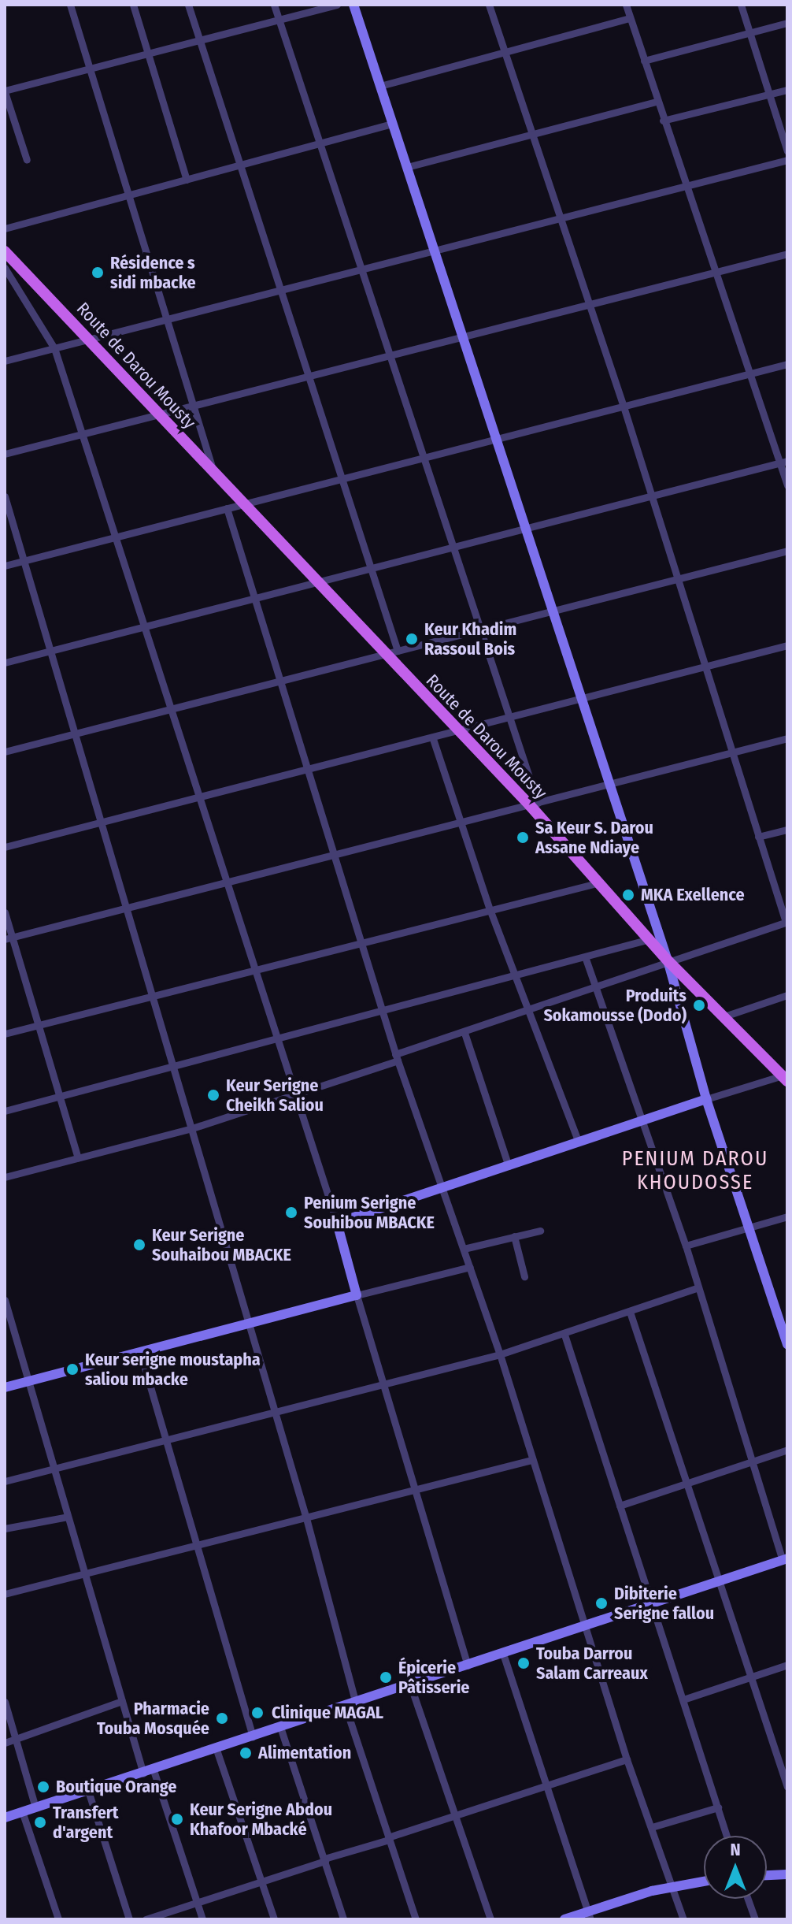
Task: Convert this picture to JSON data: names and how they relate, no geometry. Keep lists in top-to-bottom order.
{
  "streets": {
    "main road": ["Route de Darou Mousty"]
  },
  "districts": ["PENIUM DAROU KHOUDOSSE"],
  "places": [
    "Résidence s sidi mbacke",
    "Keur Khadim Rassoul Bois",
    "Sa Keur S. Darou Assane Ndiaye",
    "MKA Exellence",
    "Produits Sokamousse (Dodo)",
    "Keur Serigne Cheikh Saliou",
    "Penium Serigne Souhibou MBACKE",
    "Keur Serigne Souhaibou MBACKE",
    "Keur serigne moustapha saliou mbacke",
    "Dibiterie Serigne fallou",
    "Touba Darrou Salam Carreaux",
    "Épicerie Pâtisserie",
    "Clinique MAGAL",
    "Pharmacie Touba Mosquée",
    "Alimentation",
    "Boutique Orange",
    "Keur Serigne Abdou Khafoor Mbacké",
    "Transfert d'argent"
  ],
  "north": "top"
}
